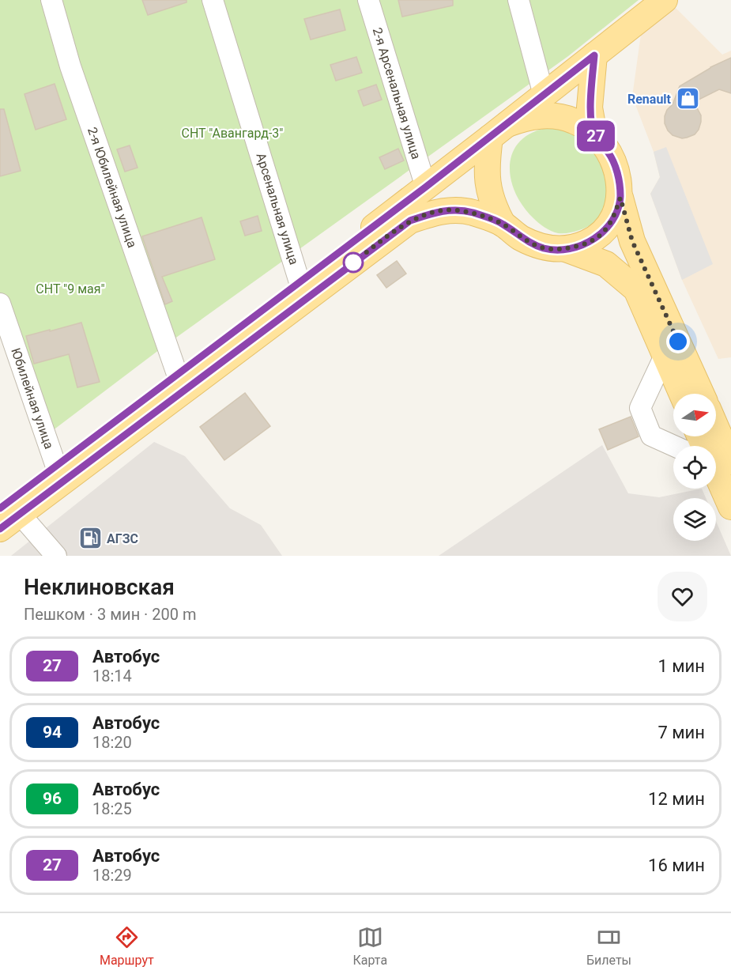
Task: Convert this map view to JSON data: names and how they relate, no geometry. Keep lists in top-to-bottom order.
{
  "streets": {
    "street": [
      "2-я Арсенальная улица",
      "2-я Юбилейная улица",
      "Арсенальная улица",
      "Юбилейная улица"
    ]
  },
  "parks": ["СНТ \"Авангард-3\"", "СНТ \"9 мая\""],
  "places": {
    "shop": ["Renault"],
    "fuel station": ["АГЗС"]
  },
  "lines": ["bus line 27"],
  "north": "right",
  "page": {
    "on_map": "27",
    "heading": ["Неклиновская", "Пешком · 3 мин · 200 m"],
    "list": [
      {
        "mark": "27",
        "name": "Автобус",
        "note": "18:14",
        "value": "1 мин"
      },
      {
        "mark": "94",
        "name": "Автобус",
        "note": "18:20",
        "value": "7 мин"
      },
      {
        "mark": "96",
        "name": "Автобус",
        "note": "18:25",
        "value": "12 мин"
      },
      {
        "mark": "27",
        "name": "Автобус",
        "note": "18:29",
        "value": "16 мин"
      }
    ],
    "tabs": ["Маршрут", "Карта", "Билеты"]
  }
}
